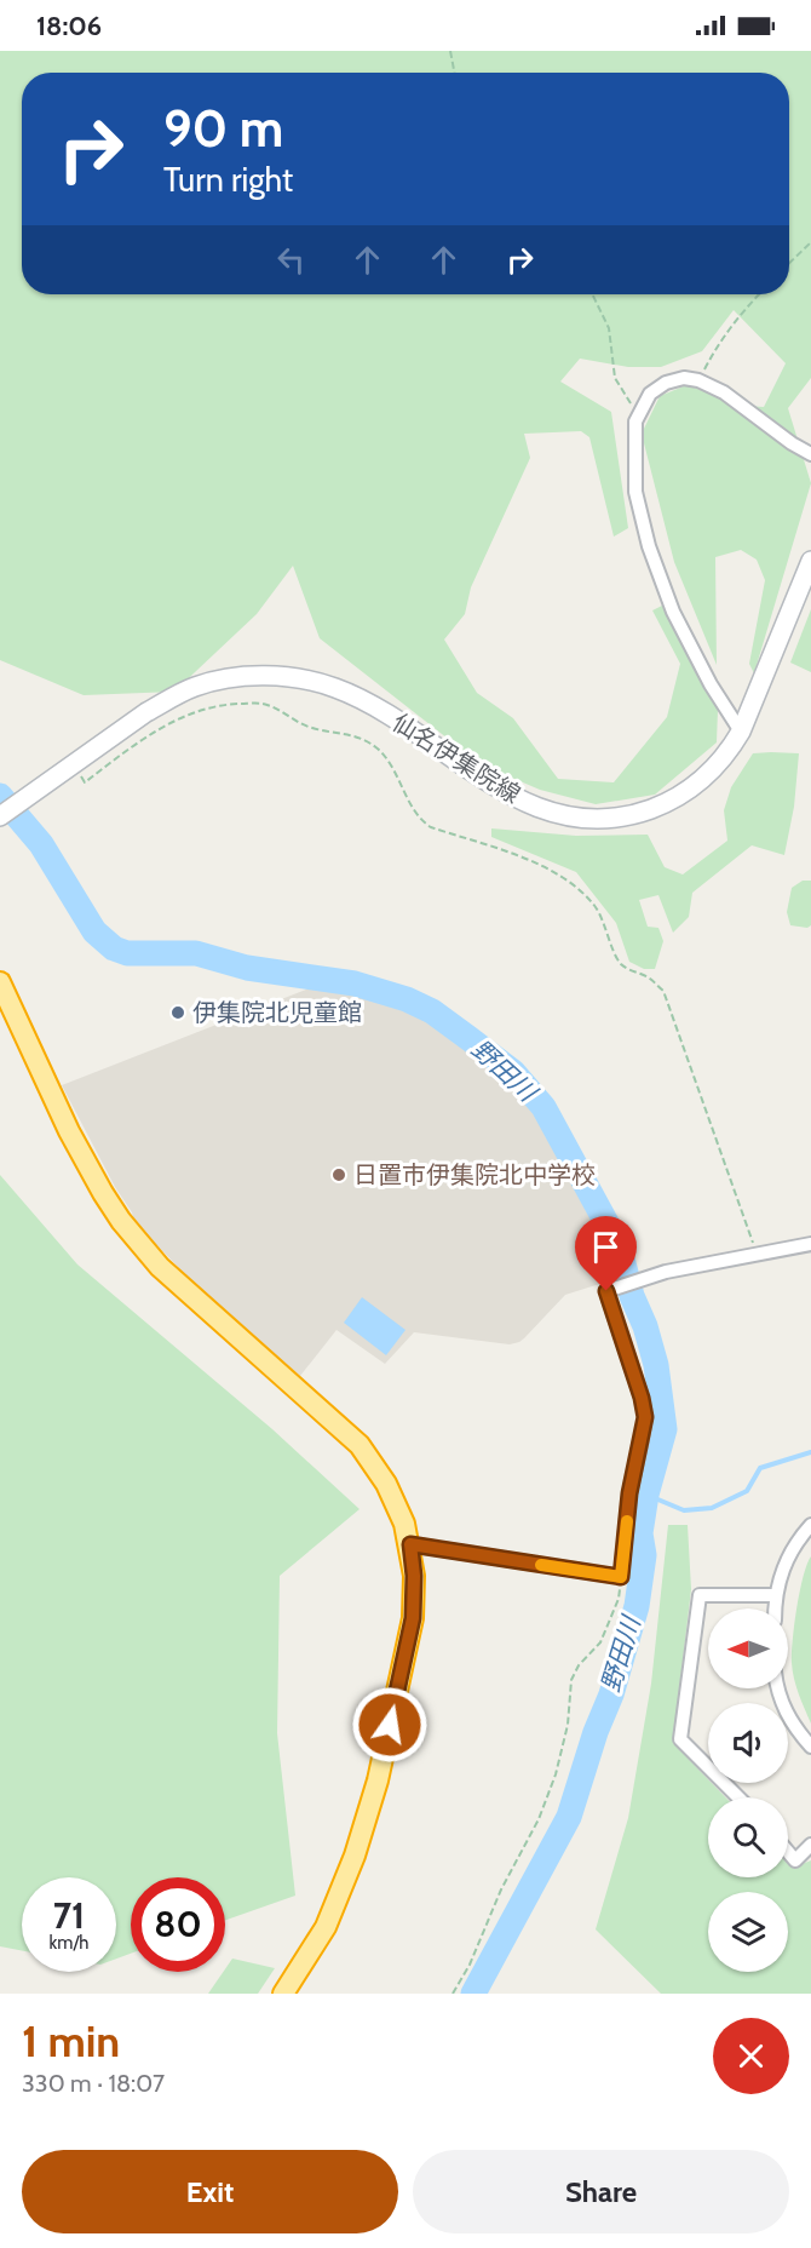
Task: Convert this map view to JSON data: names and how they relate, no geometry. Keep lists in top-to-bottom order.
{
  "streets": {
    "main road": ["仙名伊集院線"]
  },
  "water": ["野田川"],
  "places": ["伊集院北児童館", "日置市伊集院北中学校"],
  "north": "left",
  "page": {
    "status": "18:06",
    "turn": ["90 m", "Turn right"],
    "speed": "71 km/h",
    "limit": "80",
    "heading": ["1 min", "330 m · 18:07"],
    "buttons": ["Exit", "Share"]
  }
}
